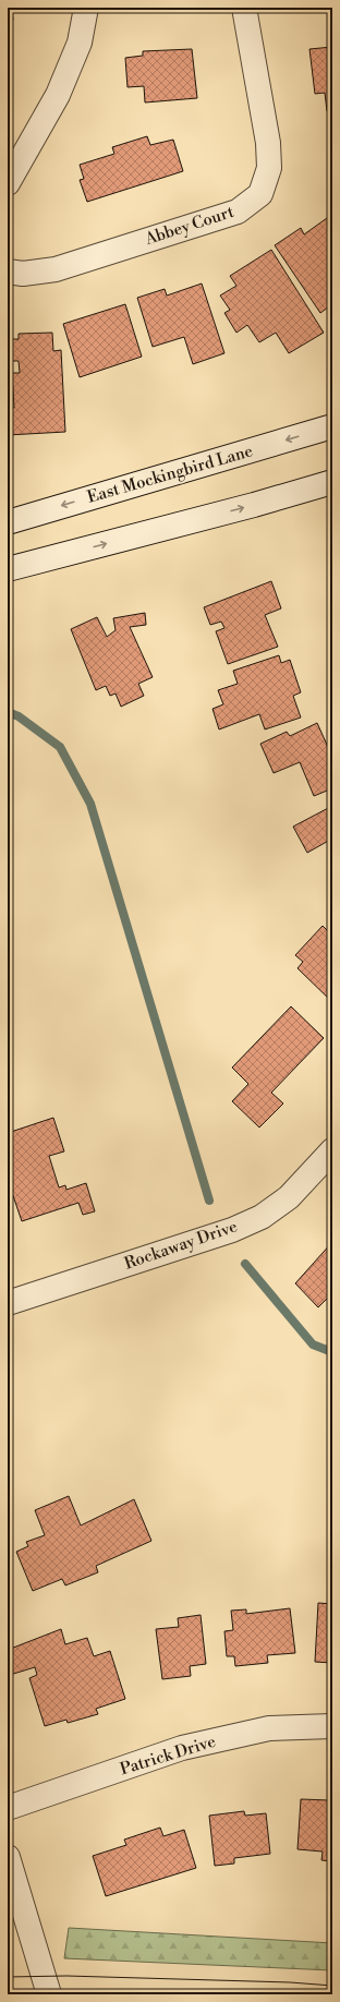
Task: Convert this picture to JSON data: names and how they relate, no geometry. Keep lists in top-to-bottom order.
{
  "streets": {
    "street": [
      "Abbey Court",
      "East Mockingbird Lane",
      "Rockaway Drive",
      "Patrick Drive"
    ]
  }
}
